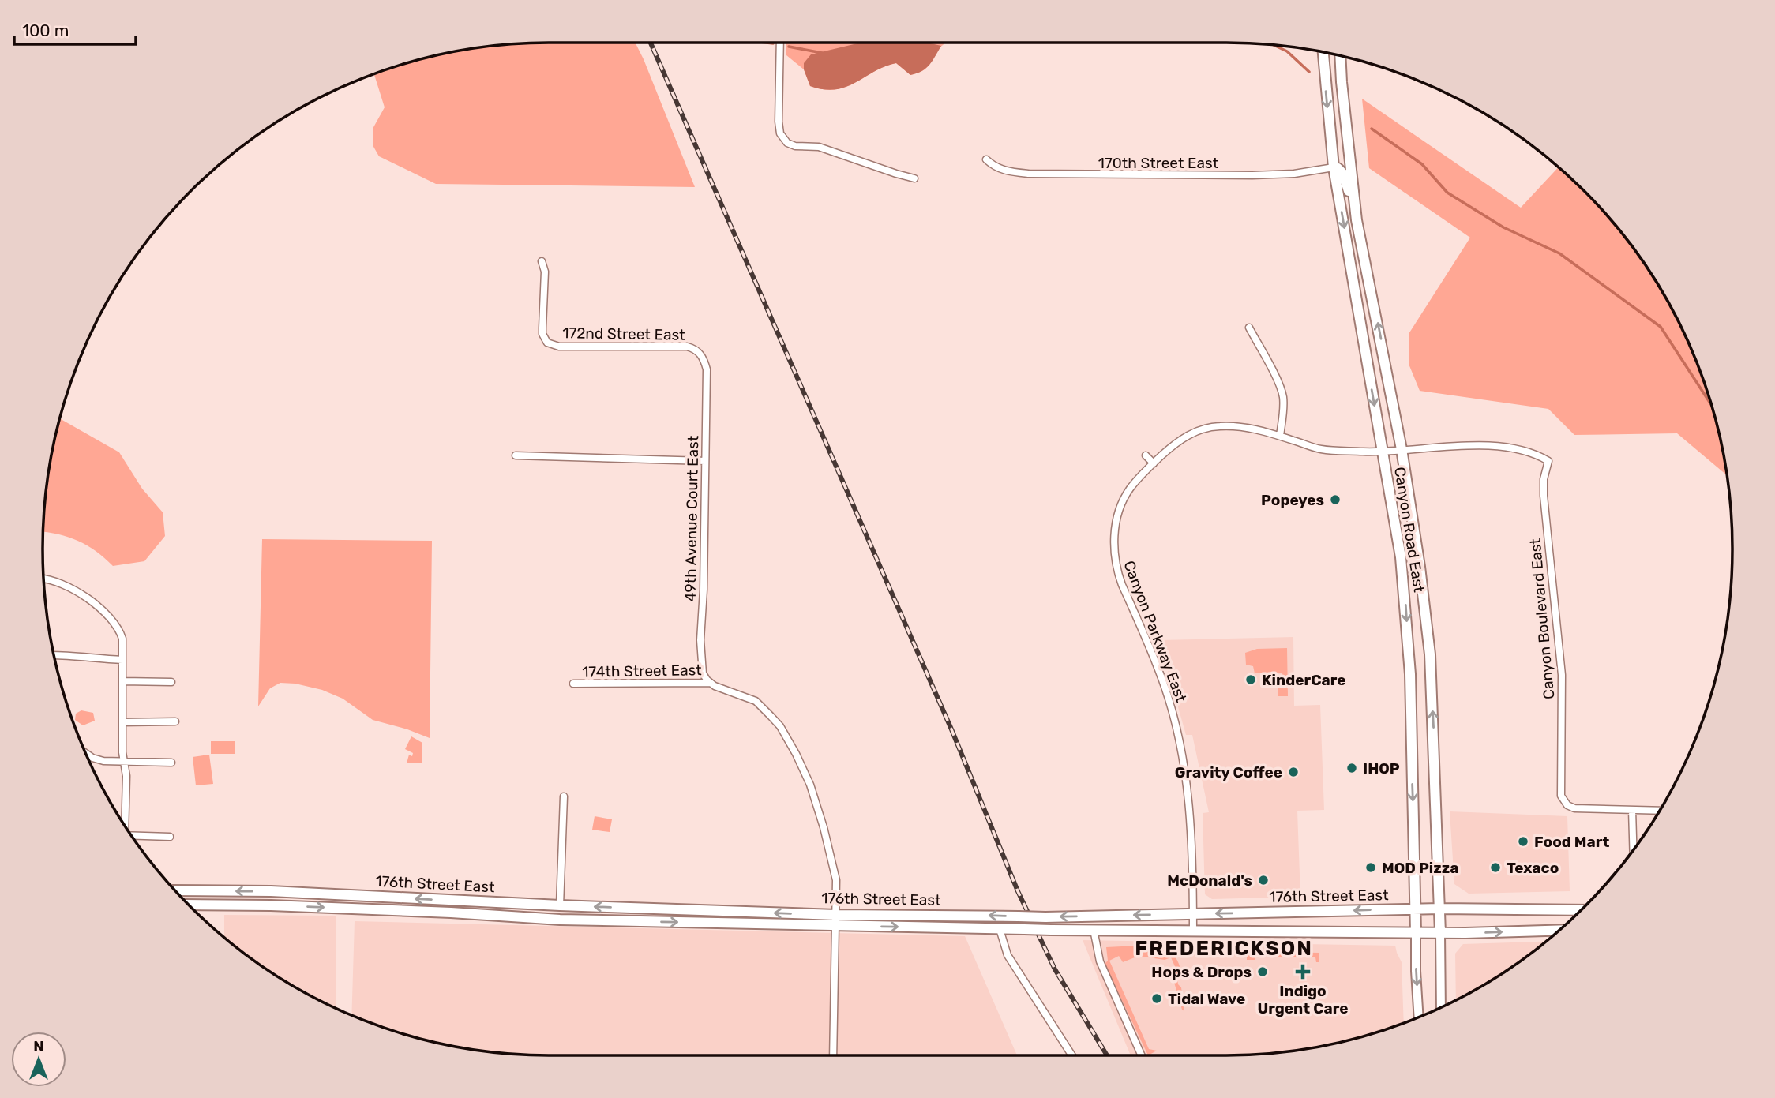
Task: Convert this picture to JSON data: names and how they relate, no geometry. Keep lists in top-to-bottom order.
{
  "streets": {
    "main road": ["Canyon Road East", "176th Street East"],
    "street": [
      "170th Street East",
      "172nd Street East",
      "49th Avenue Court East",
      "Canyon Boulevard East",
      "Canyon Parkway East",
      "174th Street East"
    ]
  },
  "crossings": [
    ["170th Street East", "Canyon Road East"],
    ["172nd Street East", "49th Avenue Court East"],
    ["49th Avenue Court East", "174th Street East"],
    ["Canyon Road East", "Canyon Boulevard East"],
    ["Canyon Road East", "Canyon Parkway East"],
    ["Canyon Road East", "176th Street East"],
    ["Canyon Parkway East", "176th Street East"]
  ],
  "districts": ["FREDERICKSON"],
  "places": {
    "other": [
      "Popeyes",
      "KinderCare",
      "IHOP",
      "Gravity Coffee",
      "Food Mart",
      "MOD Pizza",
      "Texaco",
      "McDonald's",
      "Hops & Drops",
      "Tidal Wave"
    ],
    "health": ["Indigo Urgent Care"]
  },
  "scale_bar": "100 m",
  "north": "top"
}
